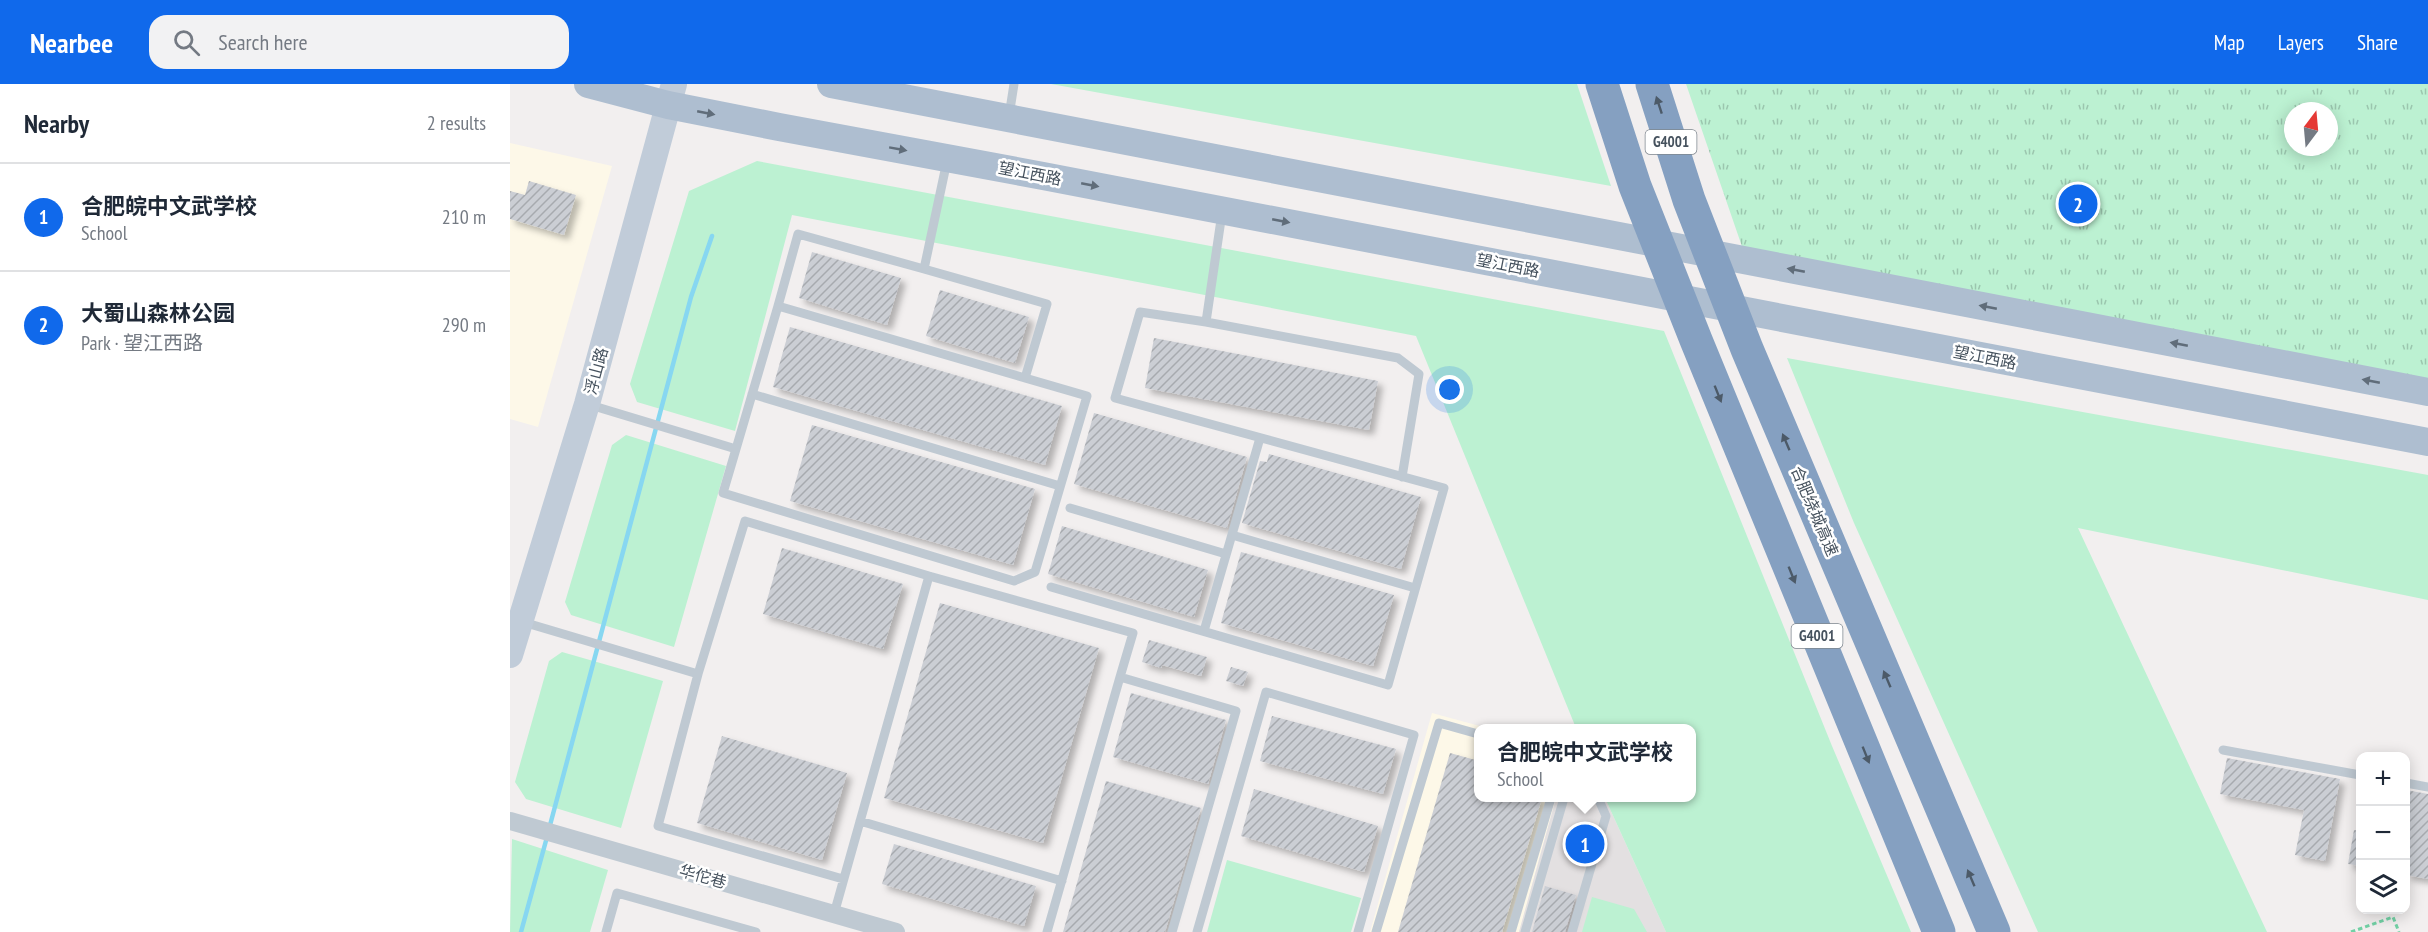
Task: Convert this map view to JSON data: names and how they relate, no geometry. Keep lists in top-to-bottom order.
{
  "streets": {
    "highway": ["G4001", "合肥绕城高速"],
    "main road": ["望江西路"],
    "street": ["浮山路", "华佗巷"]
  },
  "crossings": [
    ["望江西路", "浮山路"]
  ],
  "north": "top",
  "page": {
    "header": "Nearbee",
    "search": "Search here",
    "nav": ["Map", "Layers", "Share"],
    "heading": ["Nearby", "2 results"],
    "list": [
      {
        "mark": "1",
        "name": "合肥皖中文武学校",
        "note": "School",
        "value": "210 m"
      },
      {
        "mark": "2",
        "name": "大蜀山森林公园",
        "note": "Park · 望江西路",
        "value": "290 m"
      }
    ],
    "pins": ["2", "1"],
    "popup": ["合肥皖中文武学校", "School"],
    "map_buttons": ["+", "−"]
  }
}
